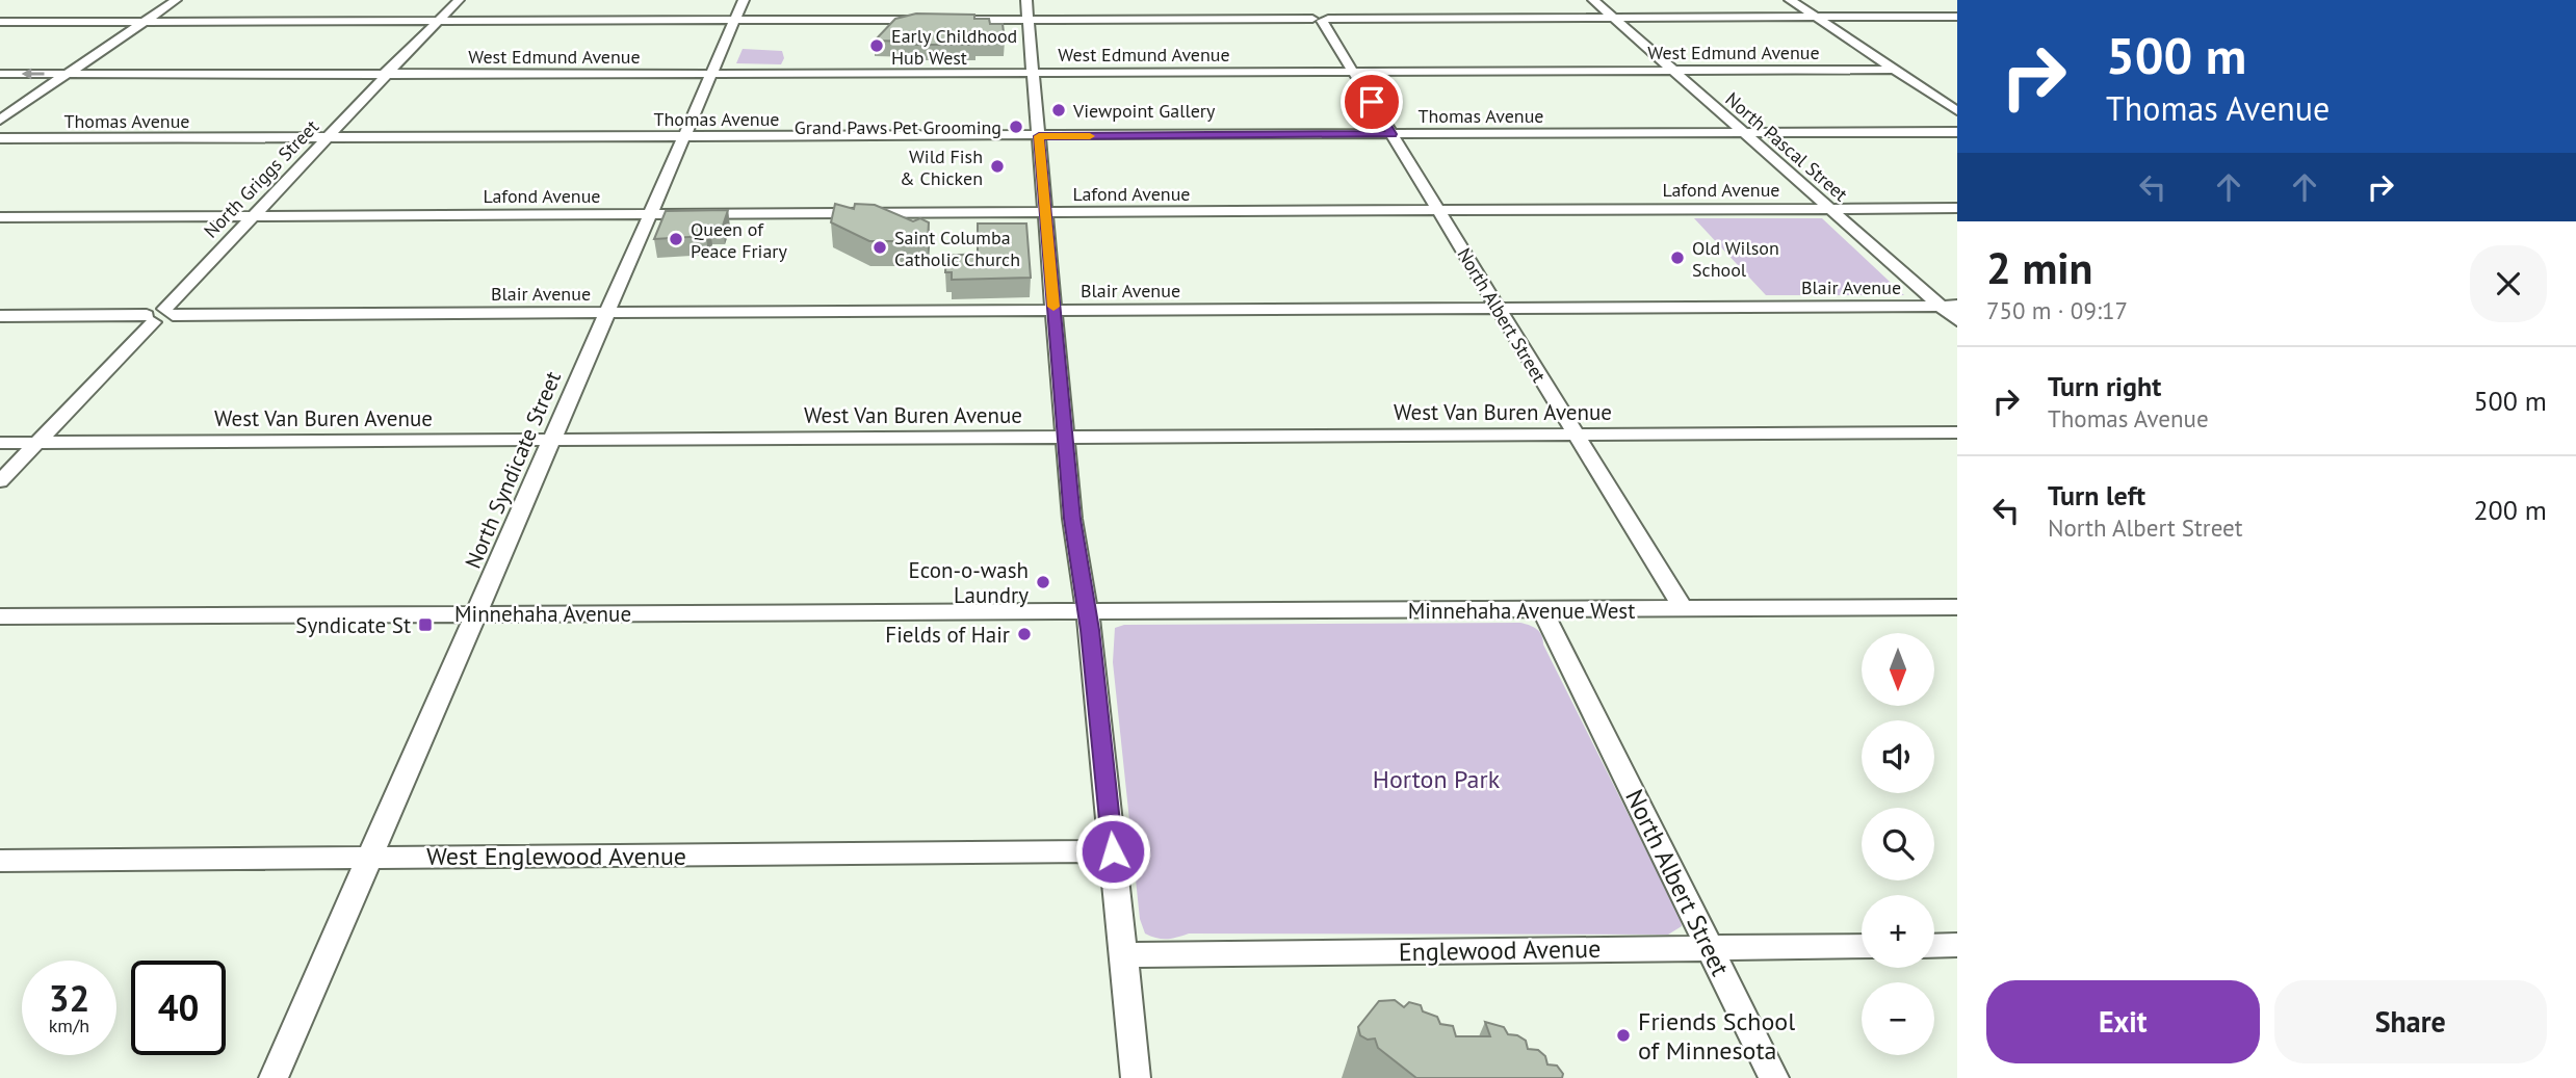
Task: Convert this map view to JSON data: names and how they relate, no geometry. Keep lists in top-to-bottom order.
{
  "streets": {
    "street": [
      "West Edmund Avenue",
      "Thomas Avenue",
      "North Pascal Street",
      "North Griggs Street",
      "Lafond Avenue",
      "Blair Avenue",
      "North Albert Street",
      "West Van Buren Avenue",
      "North Syndicate Street",
      "Minnehaha Avenue West",
      "Minnehaha Avenue",
      "West Englewood Avenue",
      "Englewood Avenue"
    ]
  },
  "crossings": [
    ["West Edmund Avenue", "North Pascal Street"],
    ["West Edmund Avenue", "North Griggs Street"],
    ["West Edmund Avenue", "North Albert Street"],
    ["West Edmund Avenue", "North Syndicate Street"],
    ["Thomas Avenue", "North Pascal Street"],
    ["Thomas Avenue", "North Griggs Street"],
    ["Thomas Avenue", "North Albert Street"],
    ["Thomas Avenue", "North Syndicate Street"],
    ["North Pascal Street", "Lafond Avenue"],
    ["North Pascal Street", "Blair Avenue"],
    ["North Griggs Street", "Lafond Avenue"],
    ["North Griggs Street", "Blair Avenue"],
    ["North Griggs Street", "West Van Buren Avenue"],
    ["Lafond Avenue", "North Albert Street"],
    ["Lafond Avenue", "North Syndicate Street"],
    ["Blair Avenue", "North Albert Street"],
    ["Blair Avenue", "North Syndicate Street"],
    ["North Albert Street", "West Van Buren Avenue"],
    ["North Albert Street", "Minnehaha Avenue West"],
    ["North Albert Street", "Englewood Avenue"],
    ["West Van Buren Avenue", "North Syndicate Street"],
    ["North Syndicate Street", "Minnehaha Avenue"],
    ["North Syndicate Street", "West Englewood Avenue"],
    ["Minnehaha Avenue West", "Minnehaha Avenue"]
  ],
  "parks": ["Horton Park"],
  "places": {
    "other": [
      "Early Childhood Hub West",
      "Viewpoint Gallery",
      "Grand Paws Pet Grooming",
      "Wild Fish & Chicken",
      "Queen of Peace Friary",
      "Saint Columba Catholic Church",
      "Old Wilson School",
      "Econ-o-wash Laundry",
      "Fields of Hair",
      "Friends School of Minnesota"
    ],
    "transit": ["Syndicate St"]
  },
  "north": "bottom",
  "page": {
    "turn": ["500 m", "Thomas Avenue"],
    "heading": ["2 min", "750 m · 09:17"],
    "list": [
      {
        "name": "Turn right",
        "note": "Thomas Avenue",
        "value": "500 m"
      },
      {
        "name": "Turn left",
        "note": "North Albert Street",
        "value": "200 m"
      }
    ],
    "map_buttons": ["+", "−"],
    "speed": "32 km/h",
    "limit": "40",
    "buttons": ["Exit", "Share"]
  }
}
